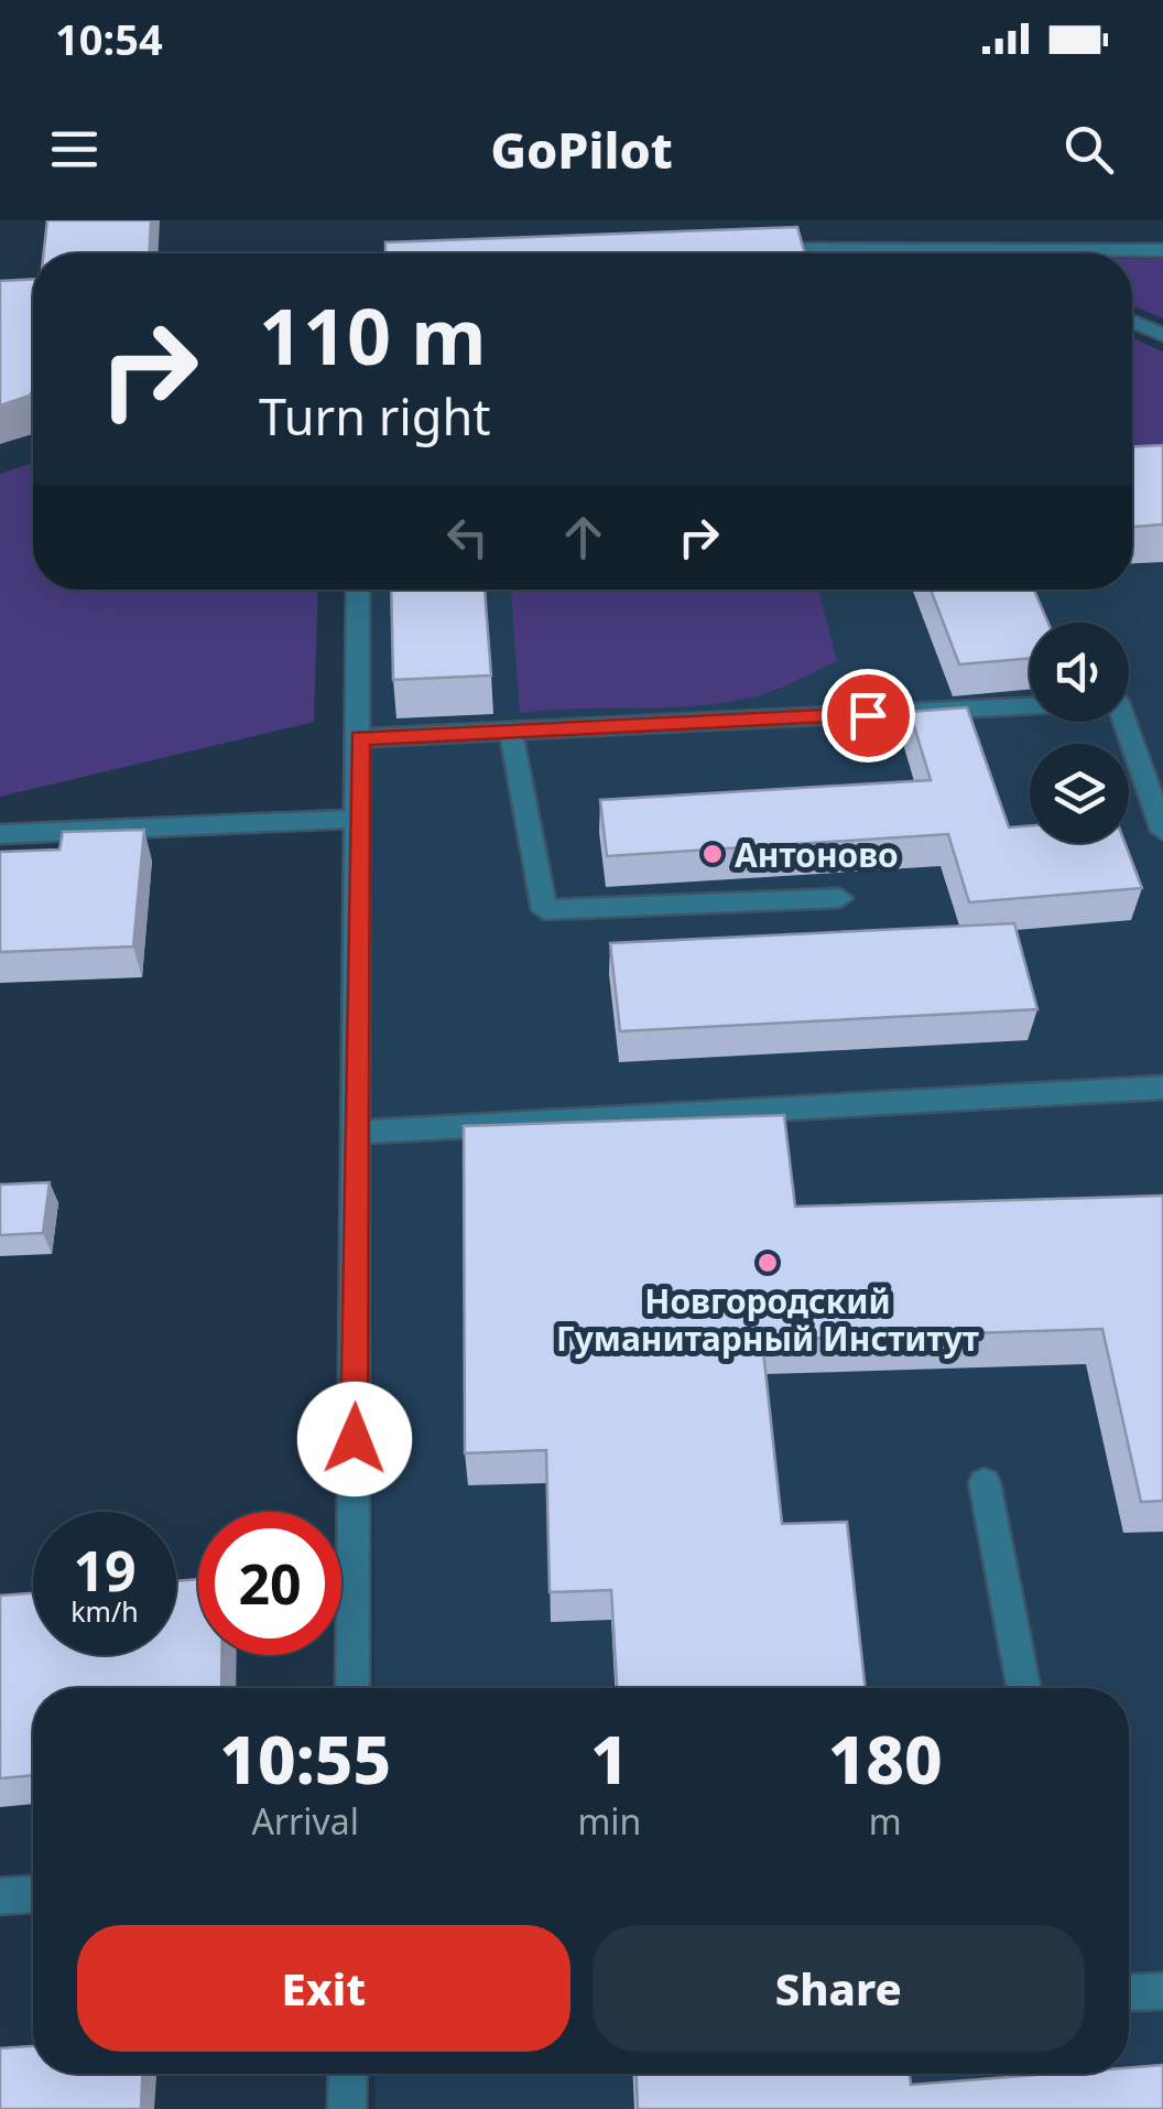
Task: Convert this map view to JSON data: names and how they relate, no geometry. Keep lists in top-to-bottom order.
{
  "places": ["Антоново", "Новгородский Гуманитарный Институт"],
  "page": {
    "status": "10:54",
    "header": "GoPilot",
    "turn": ["110 m", "Turn right"],
    "speed": "19 km/h",
    "limit": "20",
    "eta": [
      "10:55",
      "Arrival",
      "1",
      "min",
      "180",
      "m"
    ],
    "buttons": ["Exit", "Share"]
  }
}
